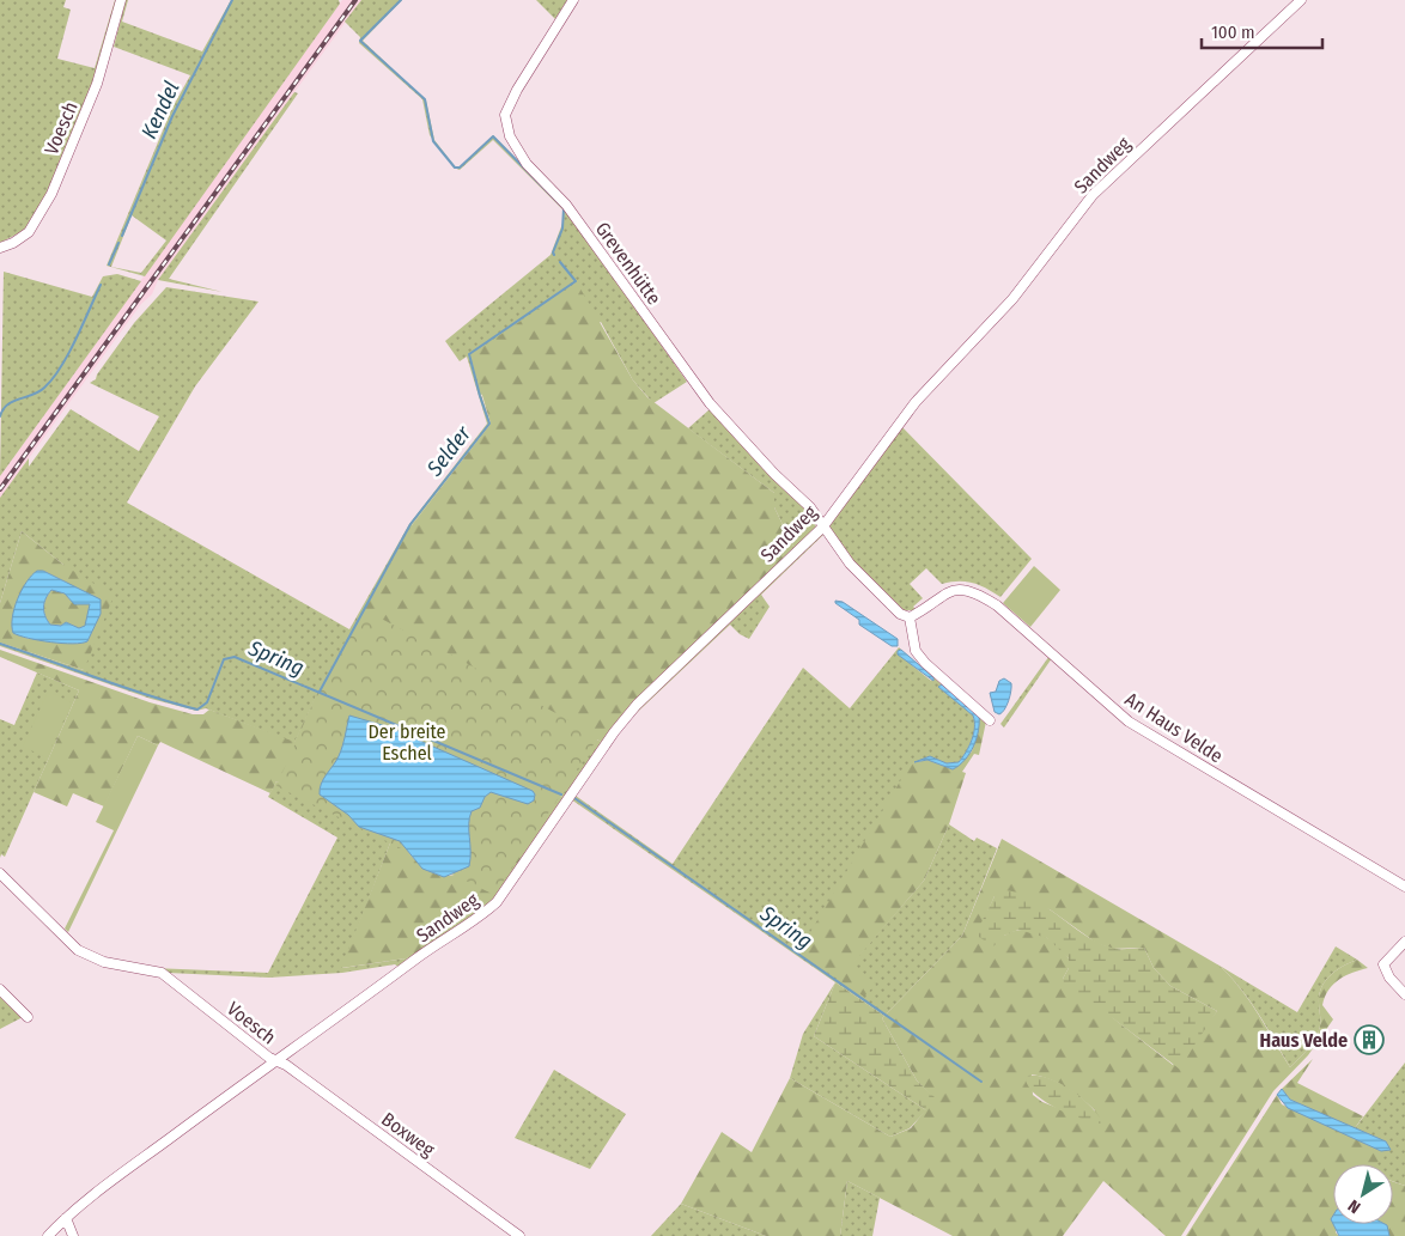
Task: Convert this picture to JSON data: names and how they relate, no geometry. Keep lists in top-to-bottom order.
{
  "streets": {
    "street": [
      "Voesch",
      "Sandweg",
      "Grevenhütte",
      "An Haus Velde",
      "Boxweg"
    ]
  },
  "crossings": [
    ["Voesch", "Sandweg"],
    ["Voesch", "Boxweg"],
    ["Sandweg", "Grevenhütte"],
    ["Sandweg", "Boxweg"]
  ],
  "water": ["Kendel", "Selder", "Spring"],
  "parks": ["Der breite Eschel"],
  "places": {
    "building": ["Haus Velde"]
  },
  "scale_bar": "100 m",
  "north": "bottom left"
}
